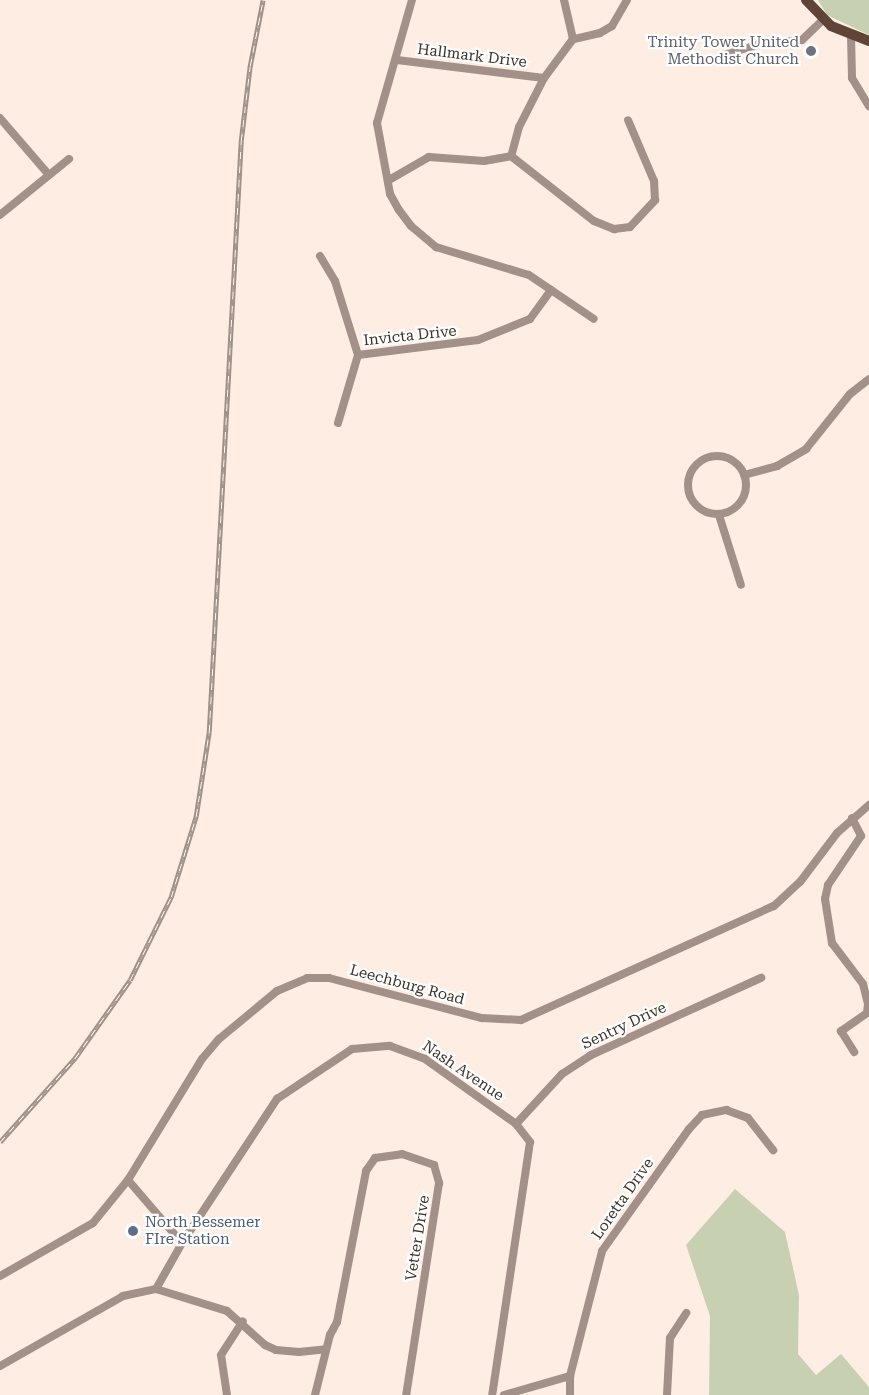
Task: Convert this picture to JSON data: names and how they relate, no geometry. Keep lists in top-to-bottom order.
{
  "streets": {
    "street": [
      "Hallmark Drive",
      "Invicta Drive",
      "Leechburg Road",
      "Sentry Drive",
      "Nash Avenue",
      "Loretta Drive",
      "Vetter Drive"
    ]
  },
  "crossings": [
    ["Sentry Drive", "Nash Avenue"]
  ],
  "places": ["Trinity Tower United Methodist Church", "North Bessemer FIre Station"]
}
